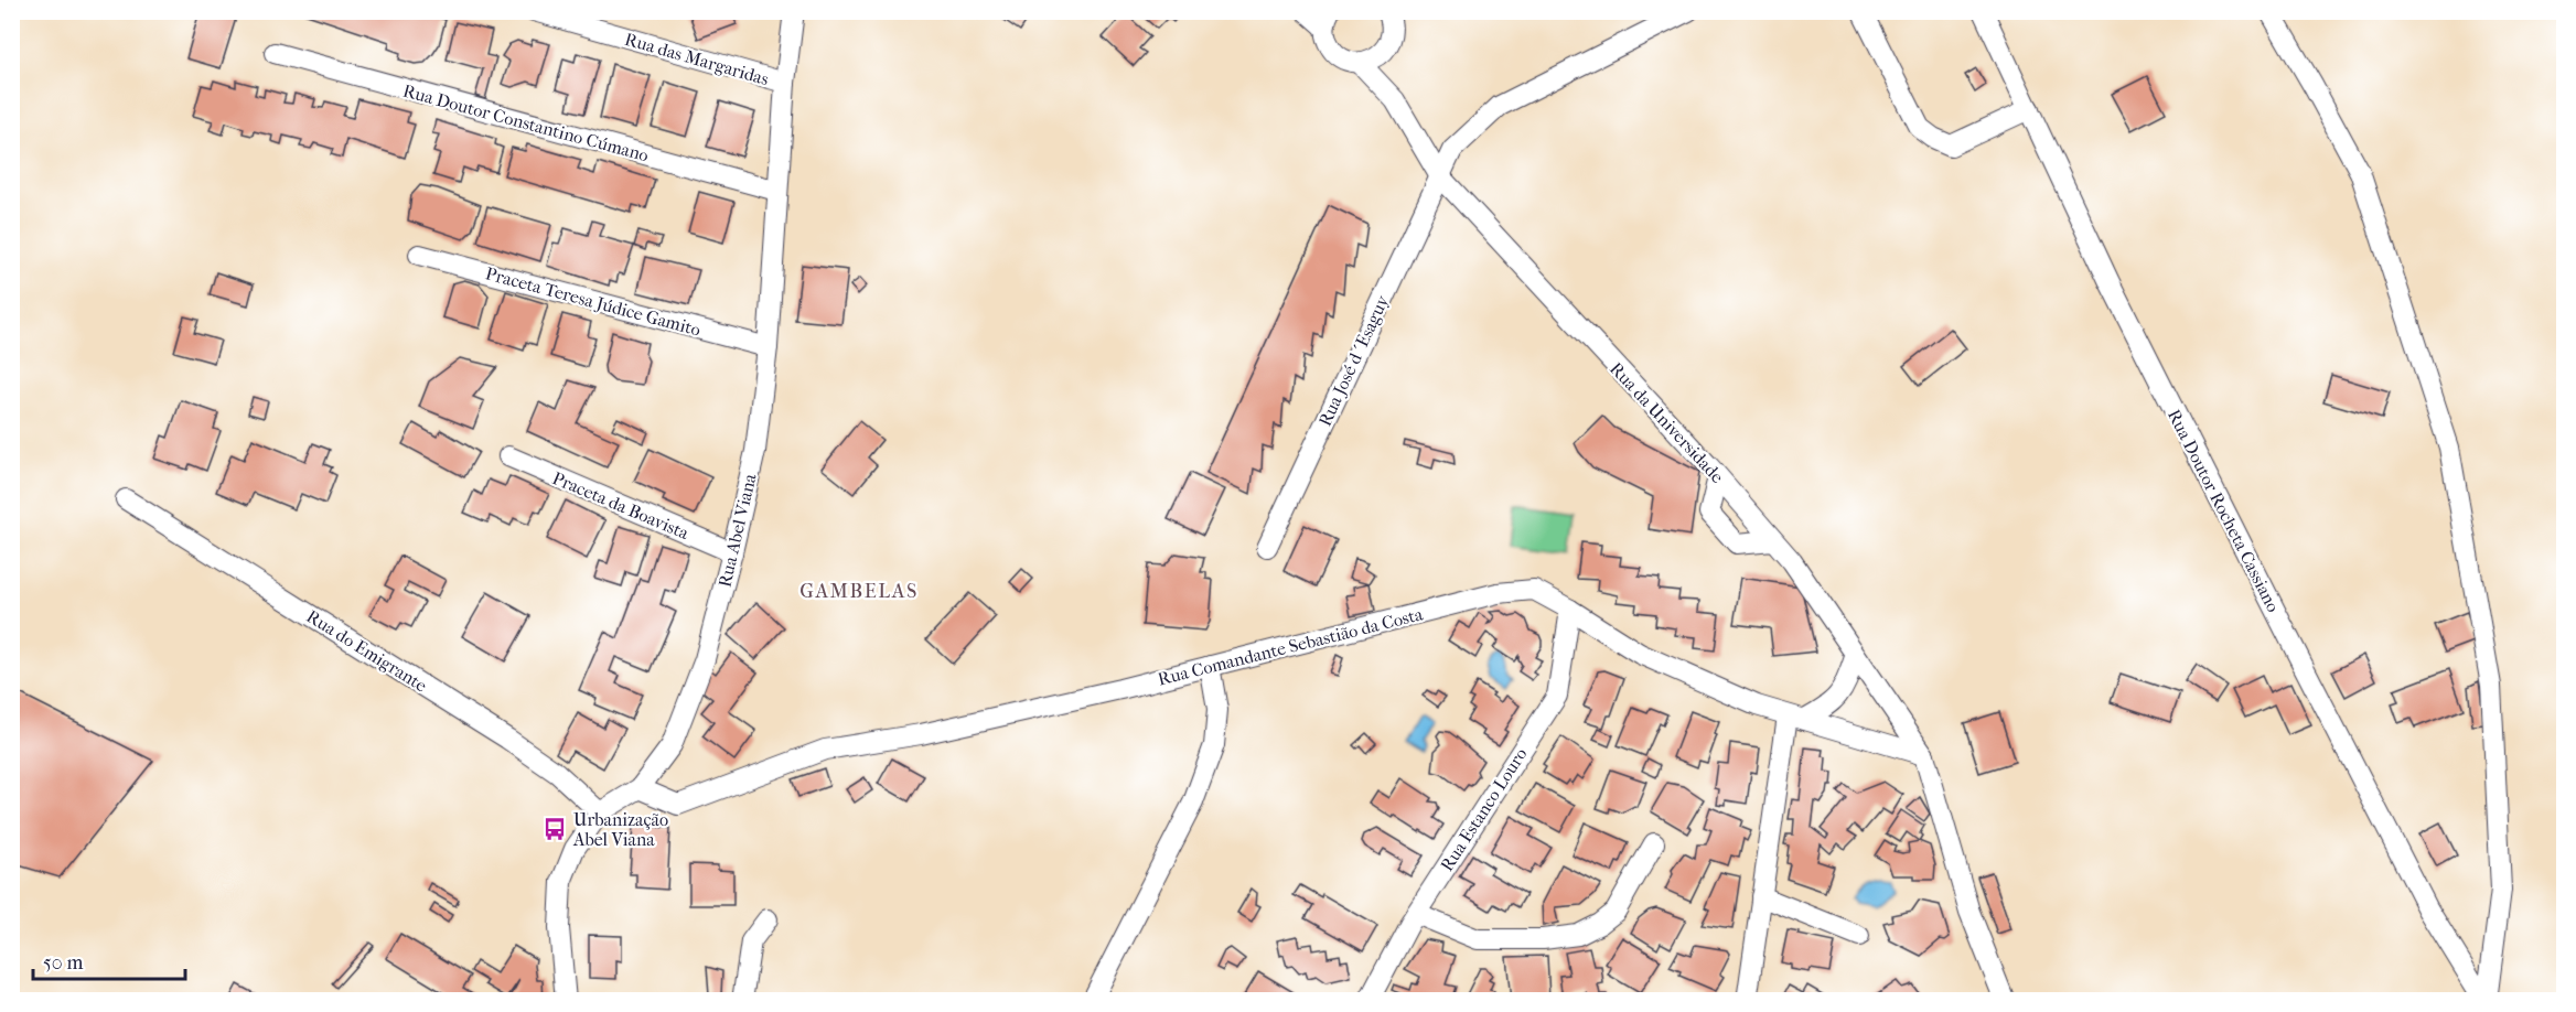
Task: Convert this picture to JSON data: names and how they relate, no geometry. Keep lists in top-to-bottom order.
{
  "streets": {
    "street": [
      "Rua das Margaridas",
      "Rua Doutor Constantino Cúmano",
      "Praceta Teresa Júdice Gamito",
      "Rua José d´Esaguy",
      "Rua da Universidade",
      "Praceta da Boavista",
      "Rua Doutor Rocheta Cassiano",
      "Rua Abel Viana",
      "Rua Comandante Sebastião da Costa",
      "Rua do Emigrante",
      "Rua Estanco Louro"
    ]
  },
  "crossings": [
    ["Rua das Margaridas", "Rua Abel Viana"],
    ["Rua Doutor Constantino Cúmano", "Rua Abel Viana"],
    ["Praceta Teresa Júdice Gamito", "Rua Abel Viana"],
    ["Rua José d´Esaguy", "Rua da Universidade"],
    ["Rua da Universidade", "Rua Comandante Sebastião da Costa"],
    ["Praceta da Boavista", "Rua Abel Viana"],
    ["Rua Abel Viana", "Rua Comandante Sebastião da Costa"],
    ["Rua Abel Viana", "Rua do Emigrante"],
    ["Rua Comandante Sebastião da Costa", "Rua Estanco Louro"]
  ],
  "districts": ["GAMBELAS"],
  "places": {
    "bus stop": ["Urbanização Abel Viana"]
  },
  "scale_bar": "50 m"
}
